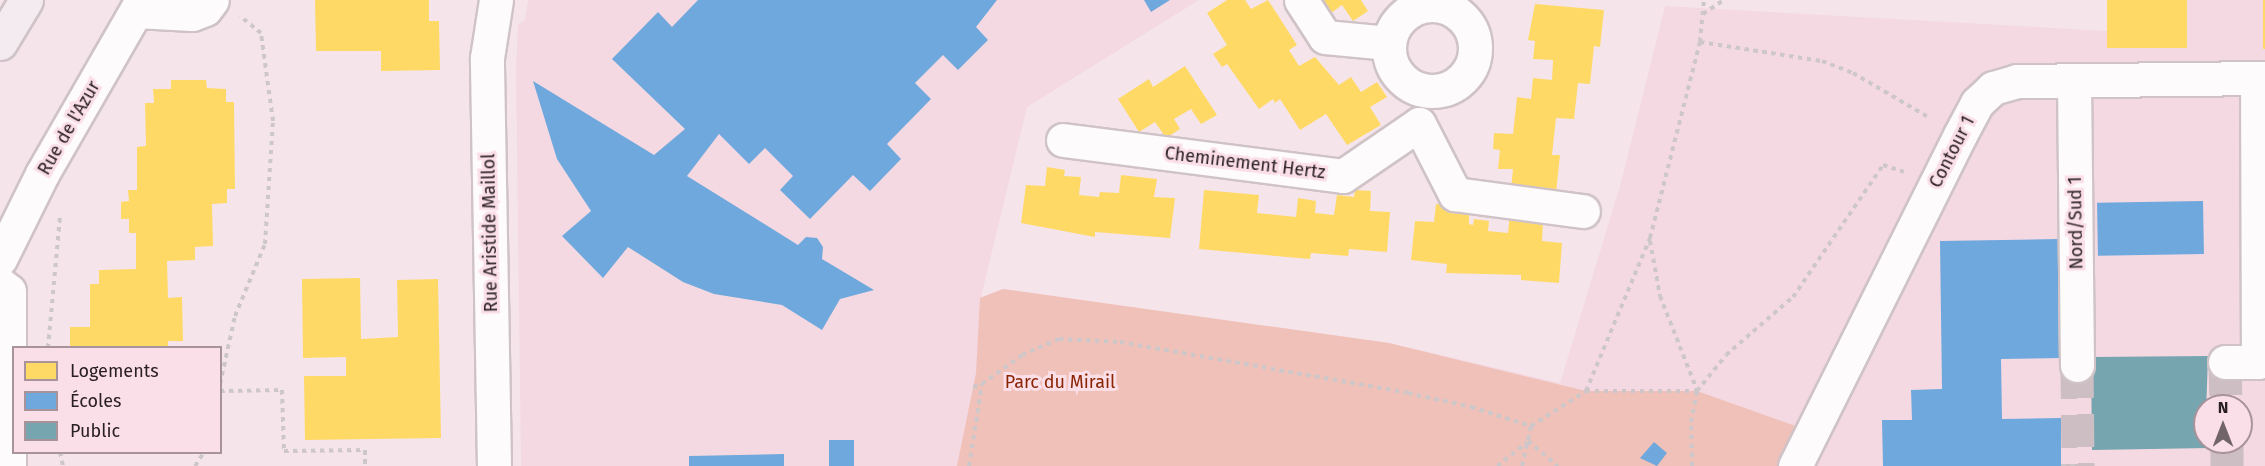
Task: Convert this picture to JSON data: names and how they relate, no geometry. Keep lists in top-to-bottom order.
{
  "streets": {
    "street": [
      "Rue de l'Azur",
      "Contour 1",
      "Cheminement Hertz",
      "Nord/Sud 1",
      "Rue Aristide Maillol"
    ]
  },
  "crossings": [
    ["Contour 1", "Nord/Sud 1"]
  ],
  "parks": ["Parc du Mirail"],
  "legend": ["Logements", "Écoles", "Public"],
  "north": "top"
}
